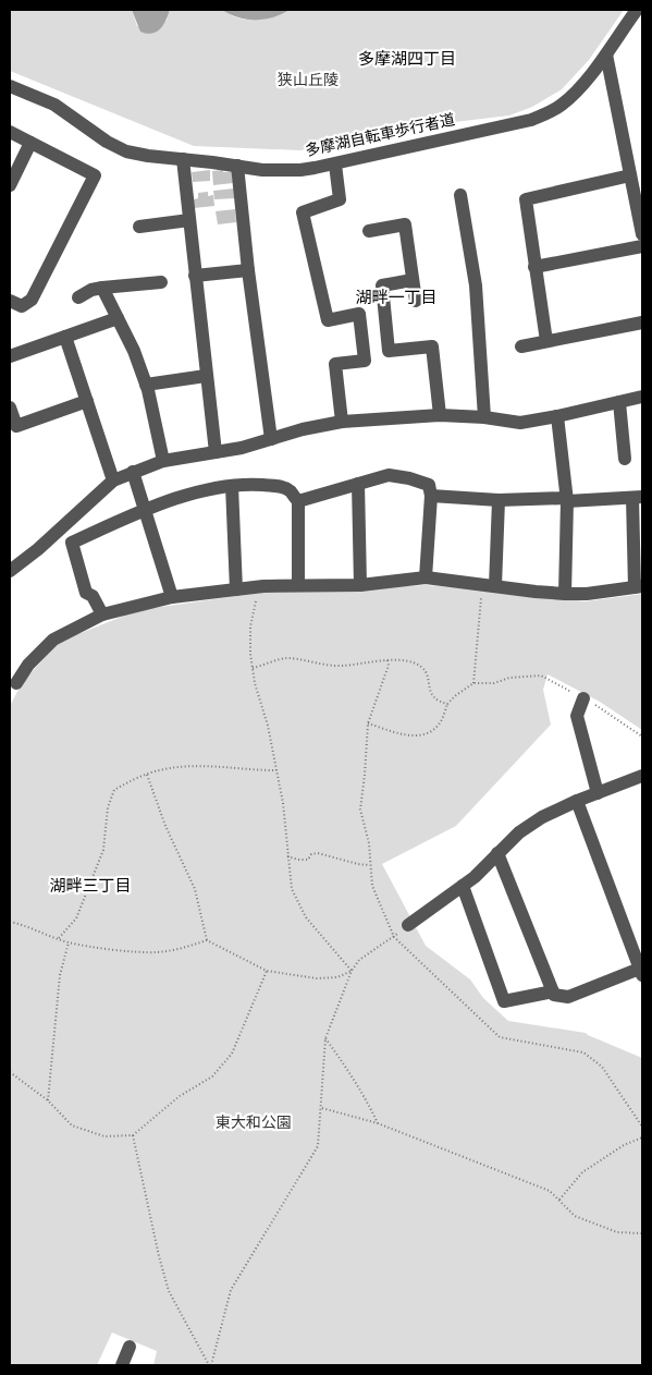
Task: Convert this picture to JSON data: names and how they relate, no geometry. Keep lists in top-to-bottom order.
{
  "districts": ["多摩湖四丁目", "湖畔一丁目", "湖畔三丁目"],
  "parks": ["狭山丘陵", "東大和公園"]
}
